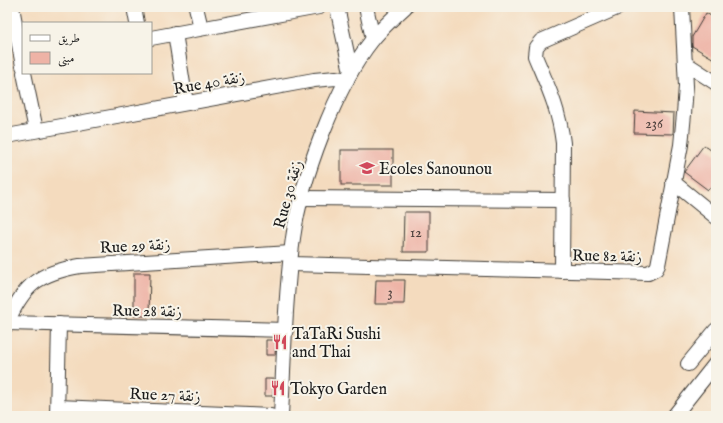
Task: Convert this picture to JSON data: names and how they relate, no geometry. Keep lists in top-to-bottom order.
{
  "streets": {
    "street": [
      "Rue 40 زنقة",
      "Rue 30 زنقة",
      "Rue 29 زنقة",
      "Rue 82 زنقة",
      "Rue 28 زنقة",
      "Rue 27 زنقة"
    ]
  },
  "crossings": [
    ["Rue 40 زنقة", "Rue 30 زنقة"],
    ["Rue 30 زنقة", "Rue 29 زنقة"],
    ["Rue 30 زنقة", "Rue 82 زنقة"],
    ["Rue 30 زنقة", "Rue 28 زنقة"],
    ["Rue 29 زنقة", "Rue 82 زنقة"],
    ["Rue 29 زنقة", "Rue 28 زنقة"]
  ],
  "places": {
    "school or university": ["Ecoles Sanounou"],
    "restaurant": ["TaTaRi Sushi and Thai", "Tokyo Garden"]
  },
  "house_numbers": ["236", "12", "3"],
  "legend": ["طريق", "مبنى"]
}
